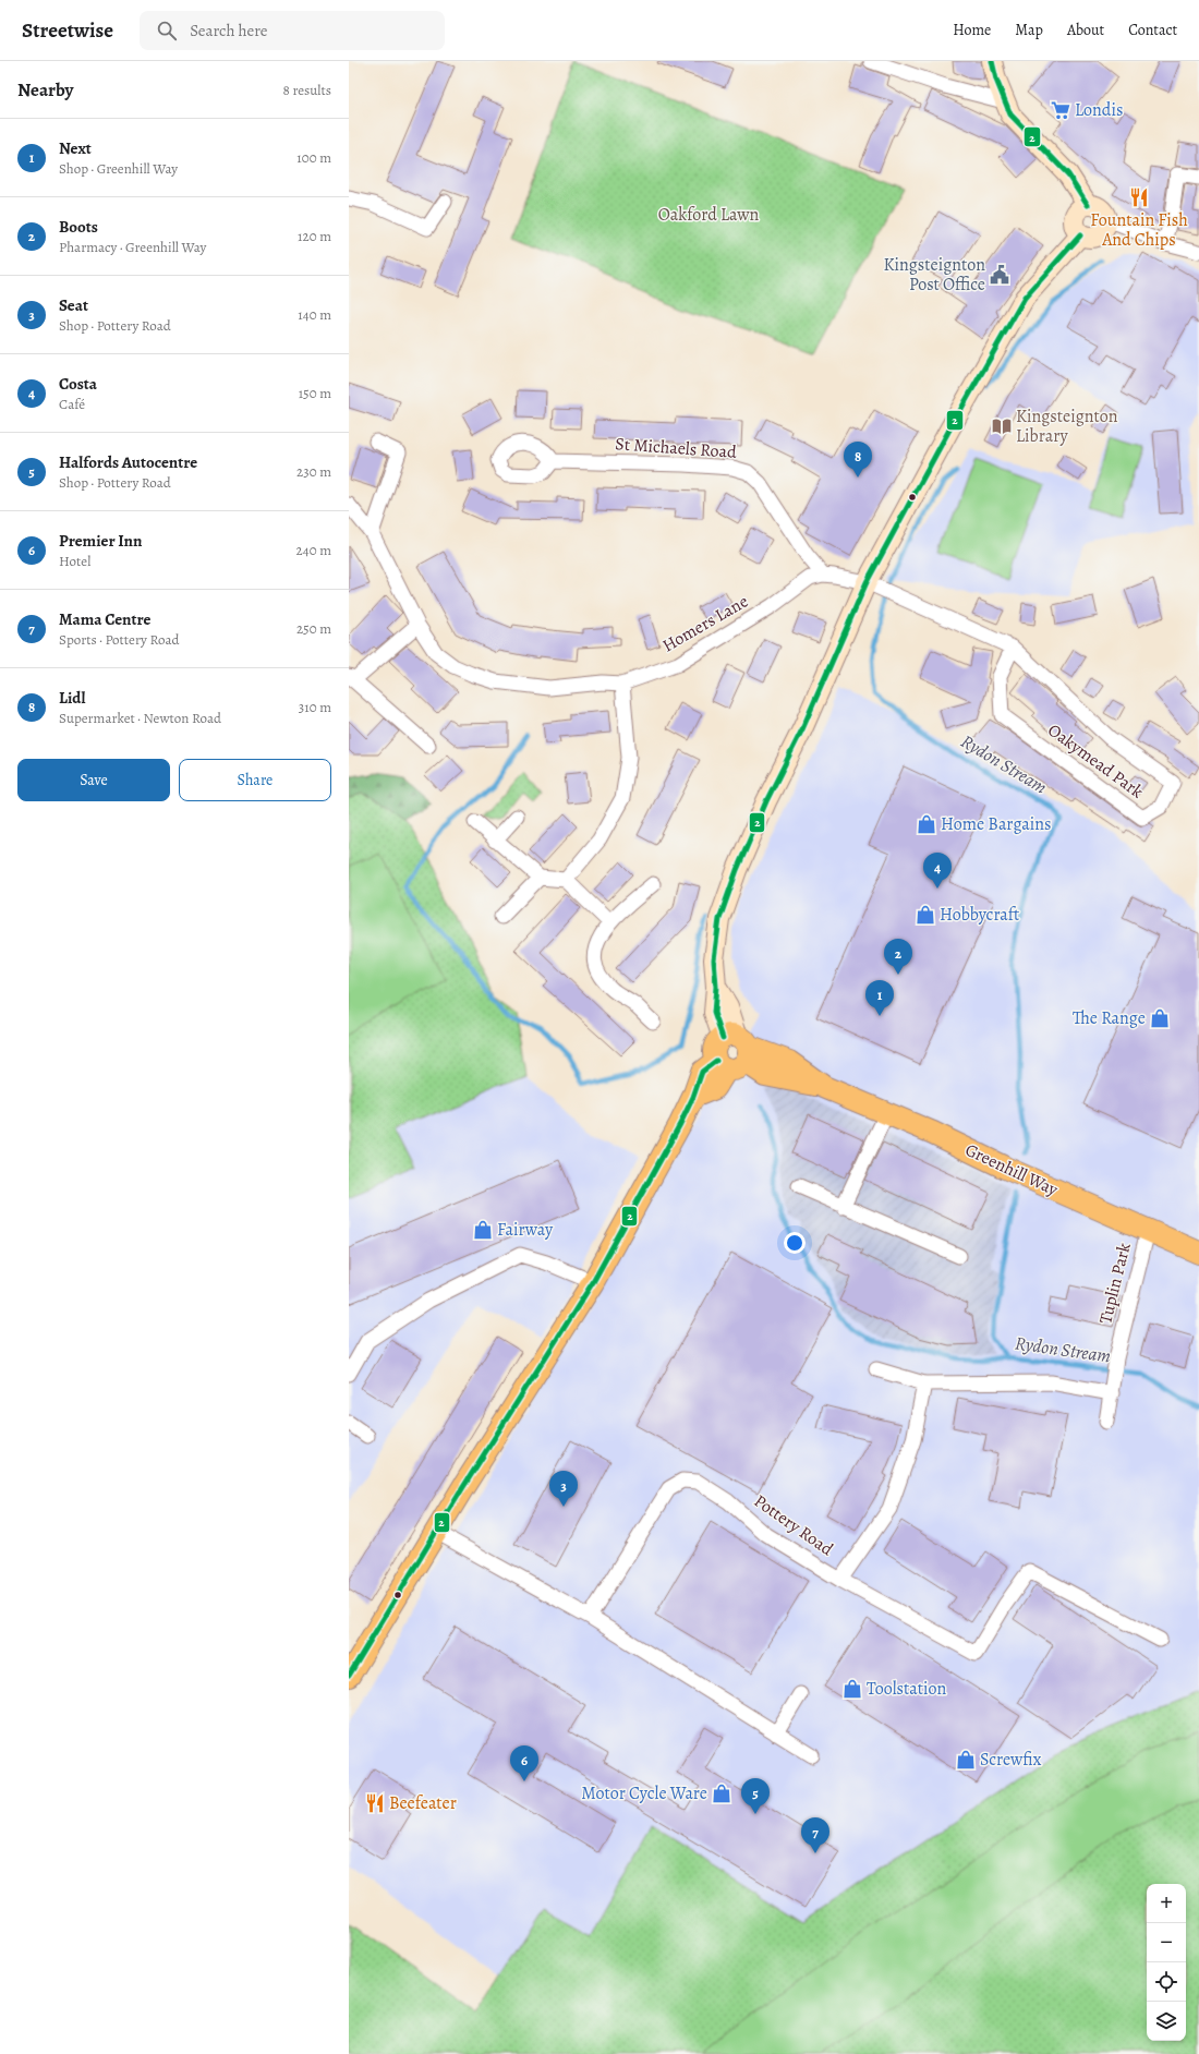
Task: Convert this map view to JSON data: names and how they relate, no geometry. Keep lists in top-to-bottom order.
{
  "streets": {
    "main road": ["Greenhill Way"],
    "street": [
      "St Michaels Road",
      "Homers Lane",
      "Oakymead Park",
      "Tuplin Park",
      "Pottery Road"
    ]
  },
  "crossings": [
    ["St Michaels Road", "Homers Lane"],
    ["Greenhill Way", "Tuplin Park"]
  ],
  "water": ["Rydon Stream"],
  "parks": ["Oakford Lawn"],
  "places": {
    "supermarket": ["Londis"],
    "restaurant": ["Fountain Fish And Chips", "Beefeater"],
    "public building": ["Kingsteignton Post Office"],
    "library": ["Kingsteignton Library"],
    "shop": [
      "Home Bargains",
      "Hobbycraft",
      "The Range",
      "Fairway",
      "Toolstation",
      "Screwfix",
      "Motor Cycle Ware"
    ]
  },
  "lines": ["transit line 2"],
  "page": {
    "header": "Streetwise",
    "search": "Search here",
    "nav": [
      "Home",
      "Map",
      "About",
      "Contact"
    ],
    "heading": ["Nearby", "8 results"],
    "list": [
      {
        "mark": "1",
        "name": "Next",
        "note": "Shop · Greenhill Way",
        "value": "100 m"
      },
      {
        "mark": "2",
        "name": "Boots",
        "note": "Pharmacy · Greenhill Way",
        "value": "120 m"
      },
      {
        "mark": "3",
        "name": "Seat",
        "note": "Shop · Pottery Road",
        "value": "140 m"
      },
      {
        "mark": "4",
        "name": "Costa",
        "note": "Café",
        "value": "150 m"
      },
      {
        "mark": "5",
        "name": "Halfords Autocentre",
        "note": "Shop · Pottery Road",
        "value": "230 m"
      },
      {
        "mark": "6",
        "name": "Premier Inn",
        "note": "Hotel",
        "value": "240 m"
      },
      {
        "mark": "7",
        "name": "Mama Centre",
        "note": "Sports · Pottery Road",
        "value": "250 m"
      },
      {
        "mark": "8",
        "name": "Lidl",
        "note": "Supermarket · Newton Road",
        "value": "310 m"
      }
    ],
    "pins": [
      "8",
      "4",
      "2",
      "1",
      "3",
      "6",
      "5",
      "7"
    ],
    "buttons": ["Save", "Share"],
    "map_buttons": ["+", "−"]
  }
}
